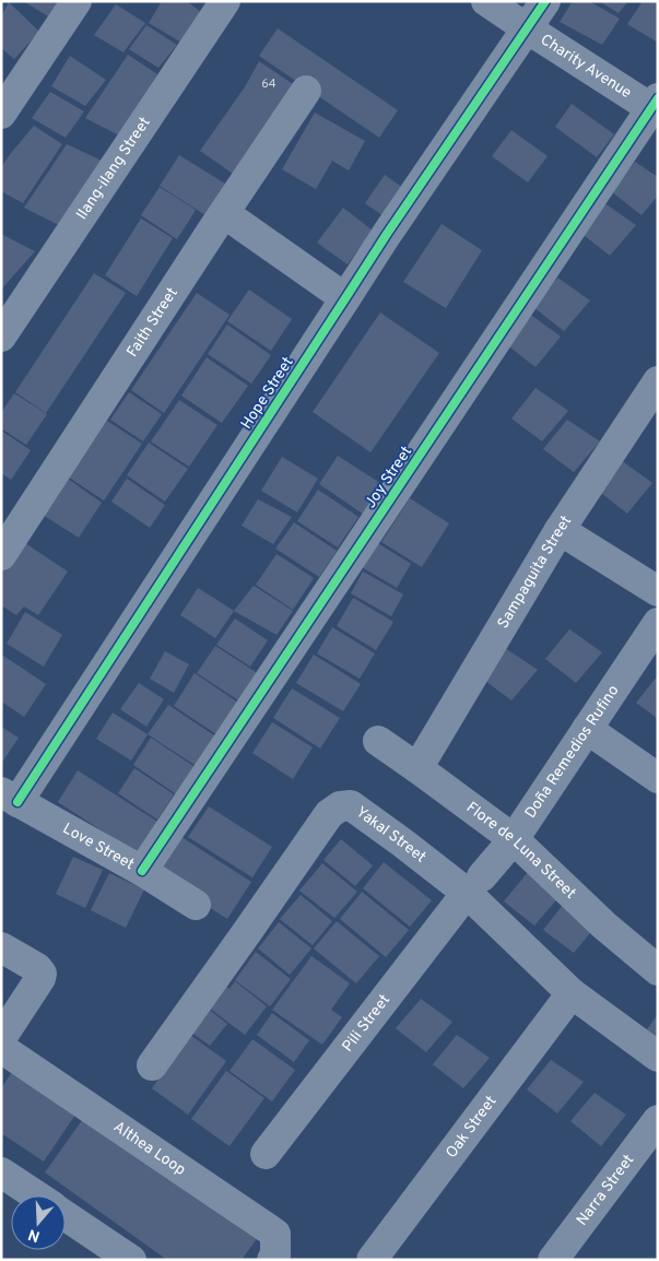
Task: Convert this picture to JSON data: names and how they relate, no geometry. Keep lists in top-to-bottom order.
{
  "streets": {
    "street": [
      "Charity Avenue",
      "Ilang-ilang Street",
      "Faith Street",
      "Hope Street",
      "Joy Street",
      "Sampaguita Street",
      "Doña Remedios Rufino",
      "Yakal Street",
      "Love Street",
      "Flore de Luna Street",
      "Pili Street",
      "Oak Street",
      "Althea Loop",
      "Narra Street"
    ]
  },
  "crossings": [
    ["Charity Avenue", "Hope Street"],
    ["Charity Avenue", "Joy Street"],
    ["Hope Street", "Love Street"],
    ["Joy Street", "Love Street"],
    ["Sampaguita Street", "Flore de Luna Street"],
    ["Doña Remedios Rufino", "Yakal Street"],
    ["Doña Remedios Rufino", "Flore de Luna Street"],
    ["Doña Remedios Rufino", "Pili Street"],
    ["Yakal Street", "Pili Street"],
    ["Yakal Street", "Oak Street"]
  ],
  "house_numbers": ["64"],
  "north": "bottom"
}
